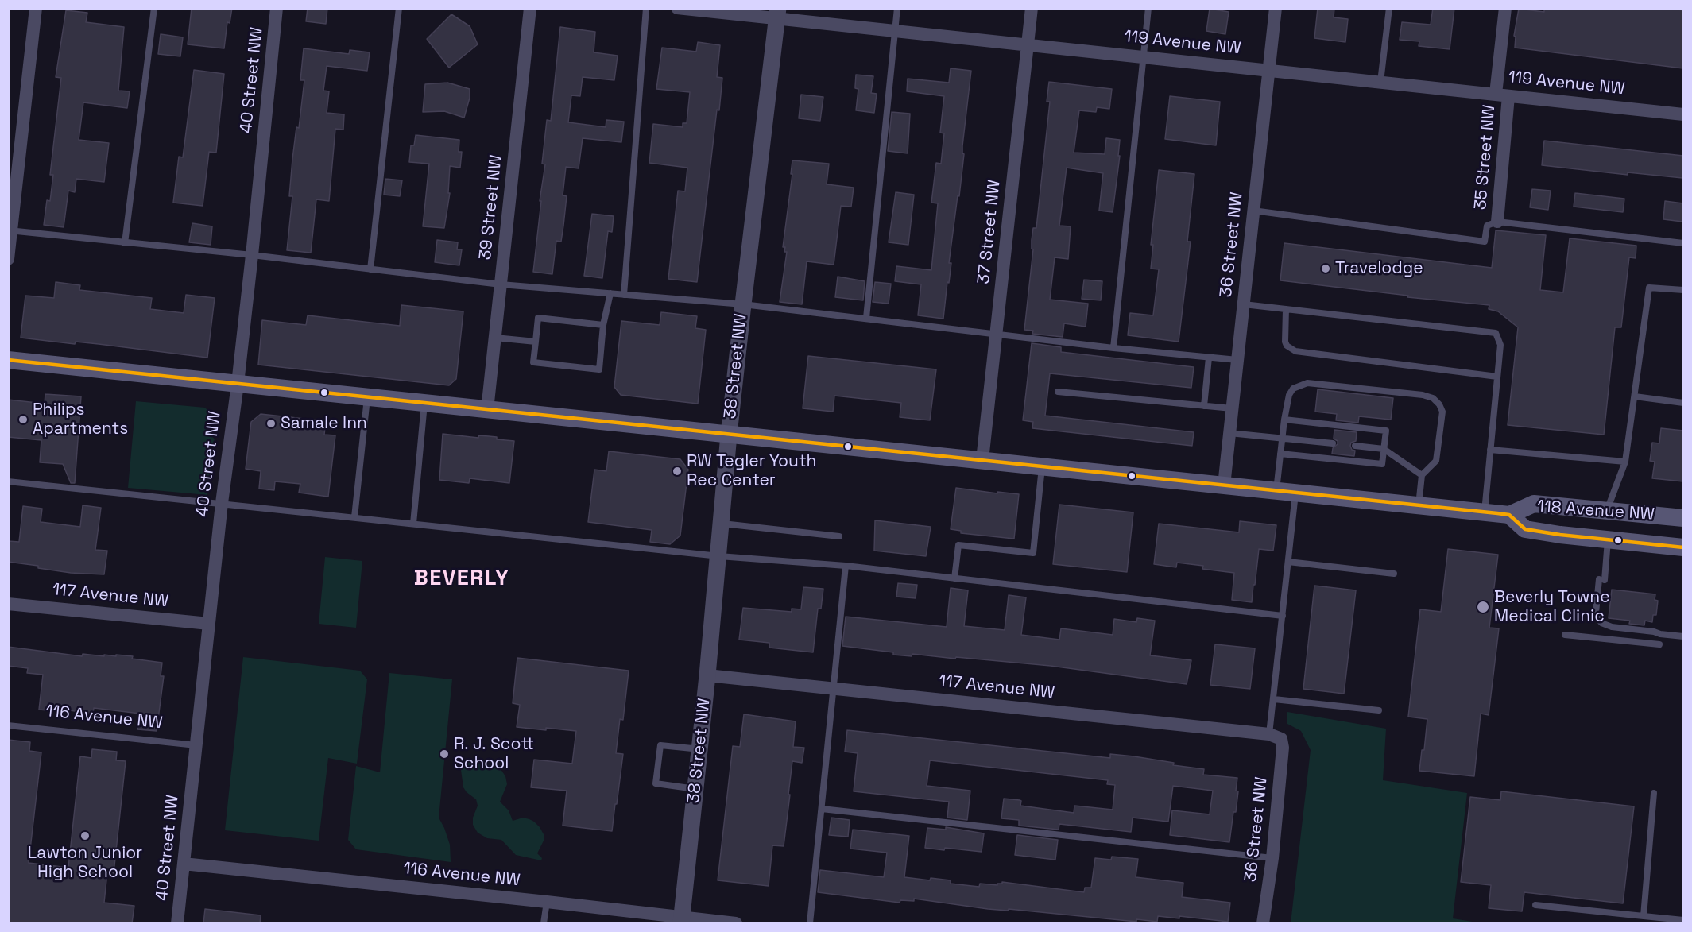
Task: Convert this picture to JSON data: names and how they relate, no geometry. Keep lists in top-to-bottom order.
{
  "streets": {
    "main road": ["118 Avenue NW"],
    "street": [
      "119 Avenue NW",
      "40 Street NW",
      "35 Street NW",
      "39 Street NW",
      "37 Street NW",
      "36 Street NW",
      "38 Street NW",
      "117 Avenue NW",
      "116 Avenue NW"
    ]
  },
  "crossings": [
    ["119 Avenue NW", "35 Street NW"],
    ["119 Avenue NW", "37 Street NW"],
    ["119 Avenue NW", "36 Street NW"],
    ["119 Avenue NW", "38 Street NW"],
    ["40 Street NW", "117 Avenue NW"],
    ["40 Street NW", "116 Avenue NW"],
    ["36 Street NW", "117 Avenue NW"],
    ["38 Street NW", "117 Avenue NW"],
    ["38 Street NW", "116 Avenue NW"]
  ],
  "districts": ["BEVERLY"],
  "places": [
    "Travelodge",
    "Philips Apartments",
    "Samale Inn",
    "RW Tegler Youth Rec Center",
    "Beverly Towne Medical Clinic",
    "R. J. Scott School",
    "Lawton Junior High School"
  ]
}
